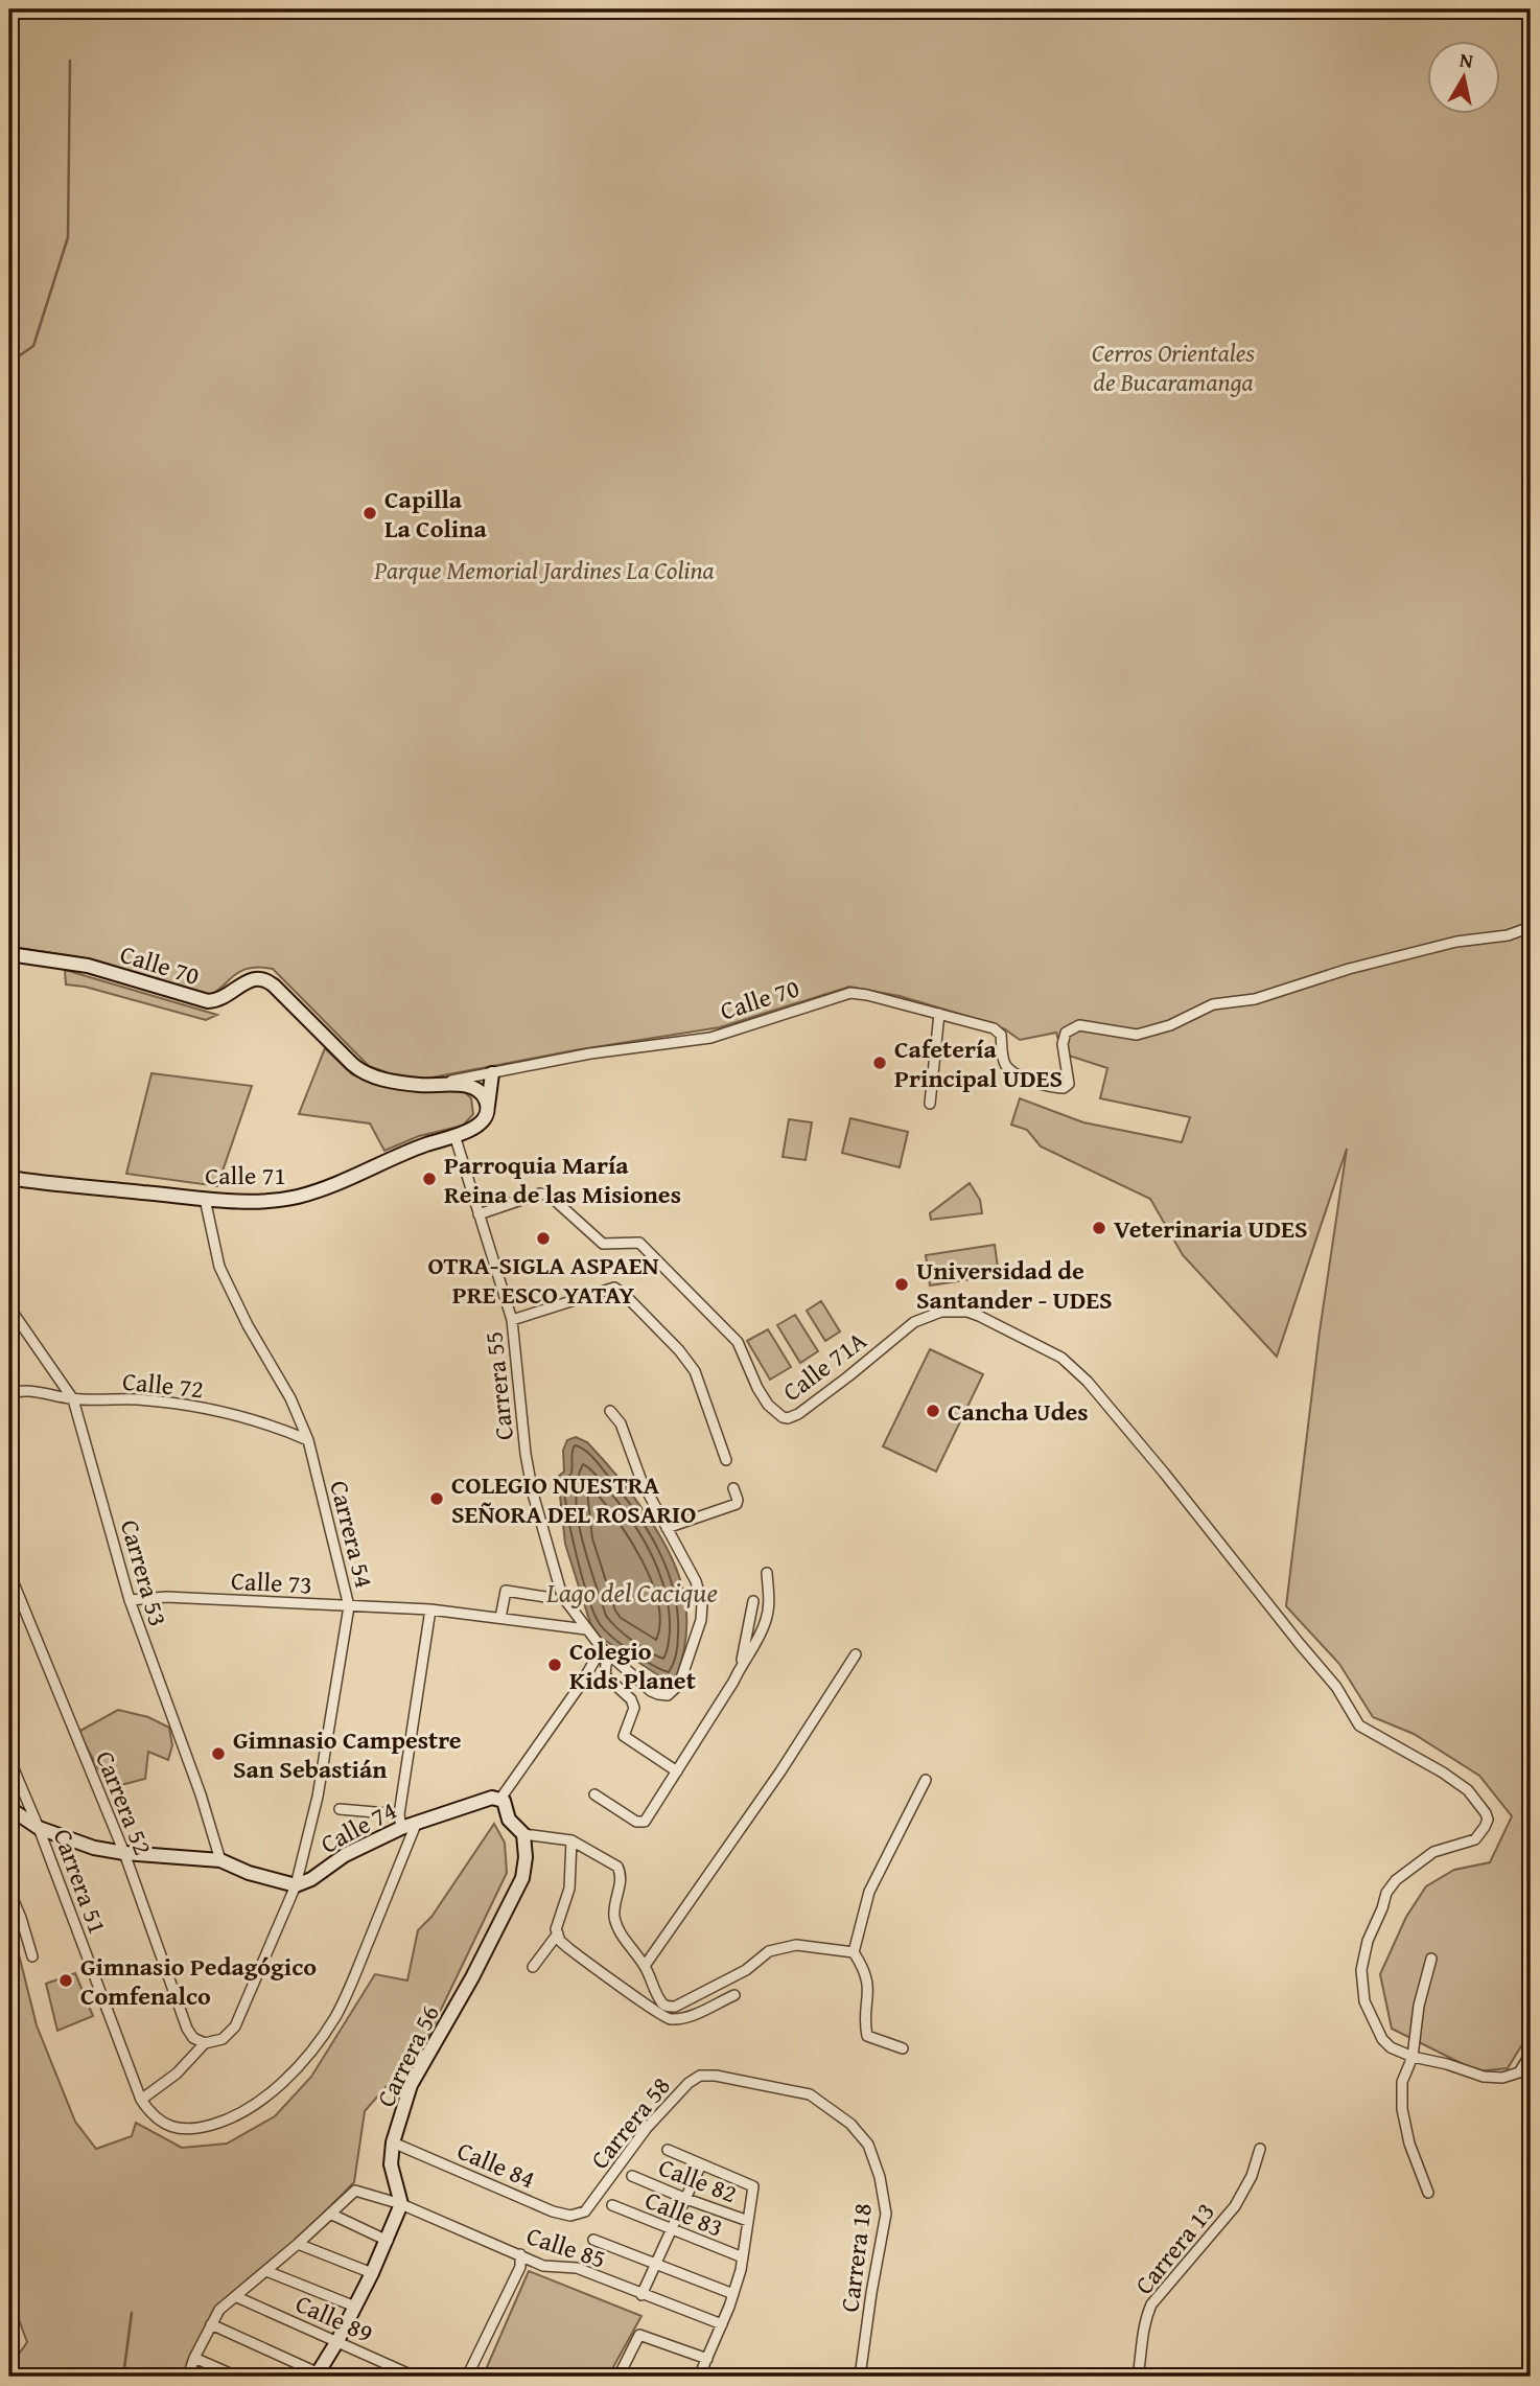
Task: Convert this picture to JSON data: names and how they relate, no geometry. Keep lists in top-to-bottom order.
{
  "streets": {
    "street": [
      "Calle 70",
      "Calle 71",
      "Calle 71A",
      "Calle 72",
      "Carrera 55",
      "Carrera 54",
      "Carrera 53",
      "Calle 73",
      "Carrera 52",
      "Calle 74",
      "Carrera 51",
      "Carrera 56",
      "Carrera 58",
      "Calle 84",
      "Calle 82",
      "Calle 83",
      "Calle 85",
      "Carrera 13",
      "Carrera 18",
      "Calle 89"
    ]
  },
  "crossings": [
    ["Calle 71", "Carrera 55"],
    ["Calle 71", "Carrera 54"],
    ["Calle 71A", "Carrera 55"],
    ["Calle 72", "Carrera 54"],
    ["Calle 72", "Carrera 53"],
    ["Carrera 55", "Calle 73"],
    ["Carrera 54", "Calle 73"],
    ["Carrera 54", "Carrera 52"],
    ["Carrera 54", "Calle 74"],
    ["Carrera 54", "Carrera 51"],
    ["Carrera 53", "Calle 73"],
    ["Carrera 56", "Calle 84"],
    ["Carrera 56", "Calle 85"],
    ["Carrera 58", "Calle 84"],
    ["Carrera 58", "Carrera 18"]
  ],
  "water": ["Lago del Cacique"],
  "parks": ["Cerros Orientales de Bucaramanga", "Parque Memorial Jardines La Colina"],
  "places": [
    "Capilla La Colina",
    "Cafetería Principal UDES",
    "Parroquia María Reina de las Misiones",
    "Veterinaria UDES",
    "OTRA-SIGLA ASPAEN PRE ESCO YATAY",
    "Universidad de Santander - UDES",
    "Cancha Udes",
    "COLEGIO NUESTRA SEÑORA DEL ROSARIO",
    "Colegio Kids Planet",
    "Gimnasio Campestre San Sebastián",
    "Gimnasio Pedagógico Comfenalco"
  ],
  "north": "top"
}
